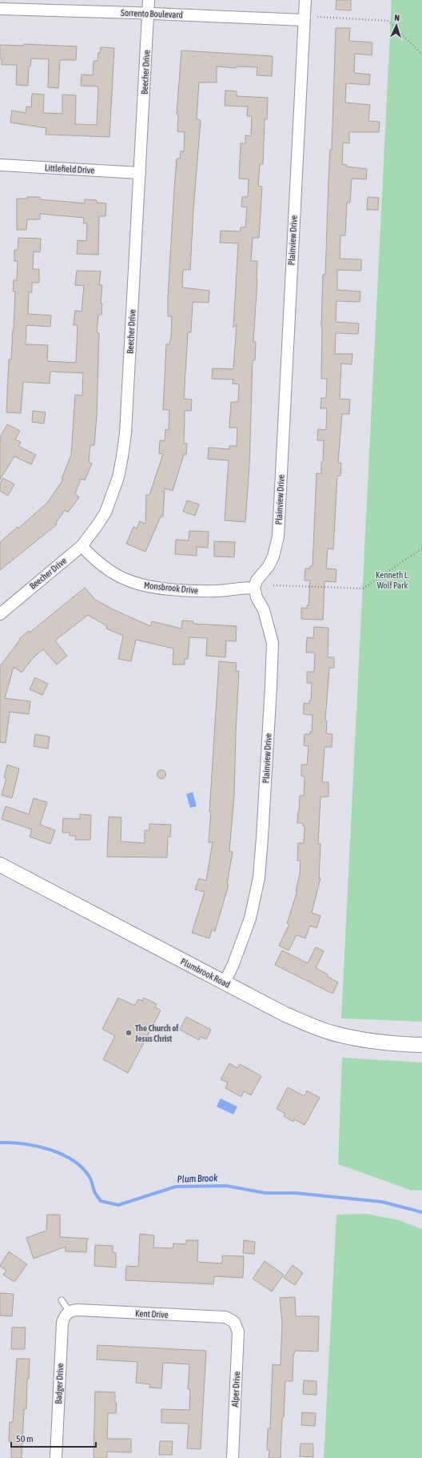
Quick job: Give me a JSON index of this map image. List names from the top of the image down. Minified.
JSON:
{"streets":{"street":["Sorrento Boulevard","Beecher Drive","Littlefield Drive","Plainview Drive","Monsbrook Drive","Plumbrook Road","Kent Drive","Badger Drive","Alper Drive"]},"crossings":[["Sorrento Boulevard","Beecher Drive"],["Sorrento Boulevard","Plainview Drive"],["Beecher Drive","Littlefield Drive"],["Beecher Drive","Monsbrook Drive"],["Plainview Drive","Monsbrook Drive"],["Plainview Drive","Plumbrook Road"],["Kent Drive","Badger Drive"],["Kent Drive","Alper Drive"]],"water":["Plum Brook"],"parks":["Kenneth L. Wolf Park"],"places":["The Church of Jesus Christ"],"scale_bar":"50 m","north":"top"}
